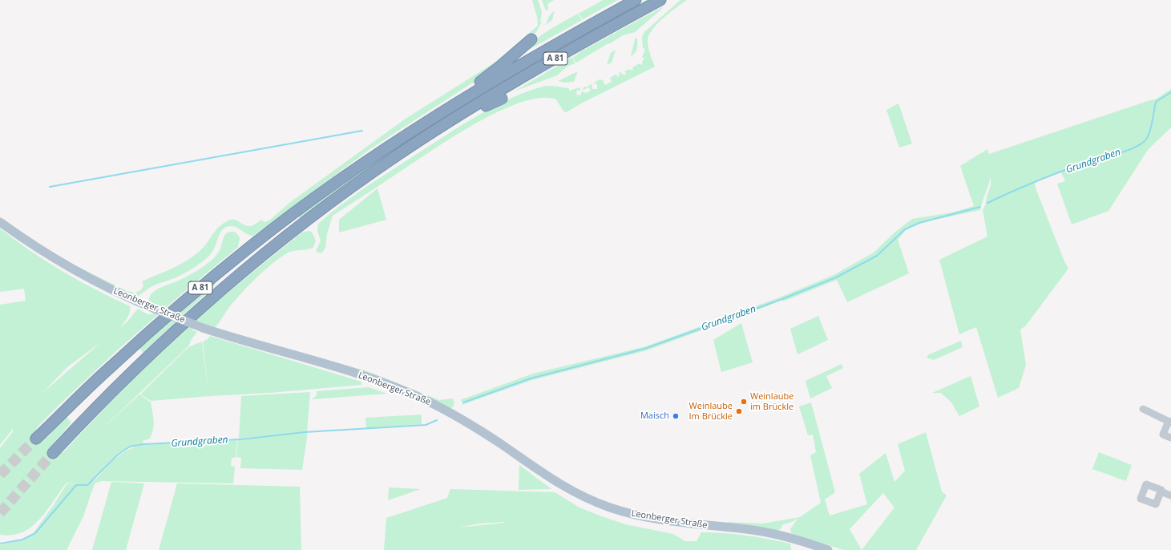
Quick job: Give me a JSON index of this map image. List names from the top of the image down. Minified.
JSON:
{"streets":{"highway":["A 81"],"main road":["Leonberger Straße"]},"water":["Grundgraben"],"places":["Weinlaube im Brückle","Weinlaube Im Brückle","Maisch"]}
